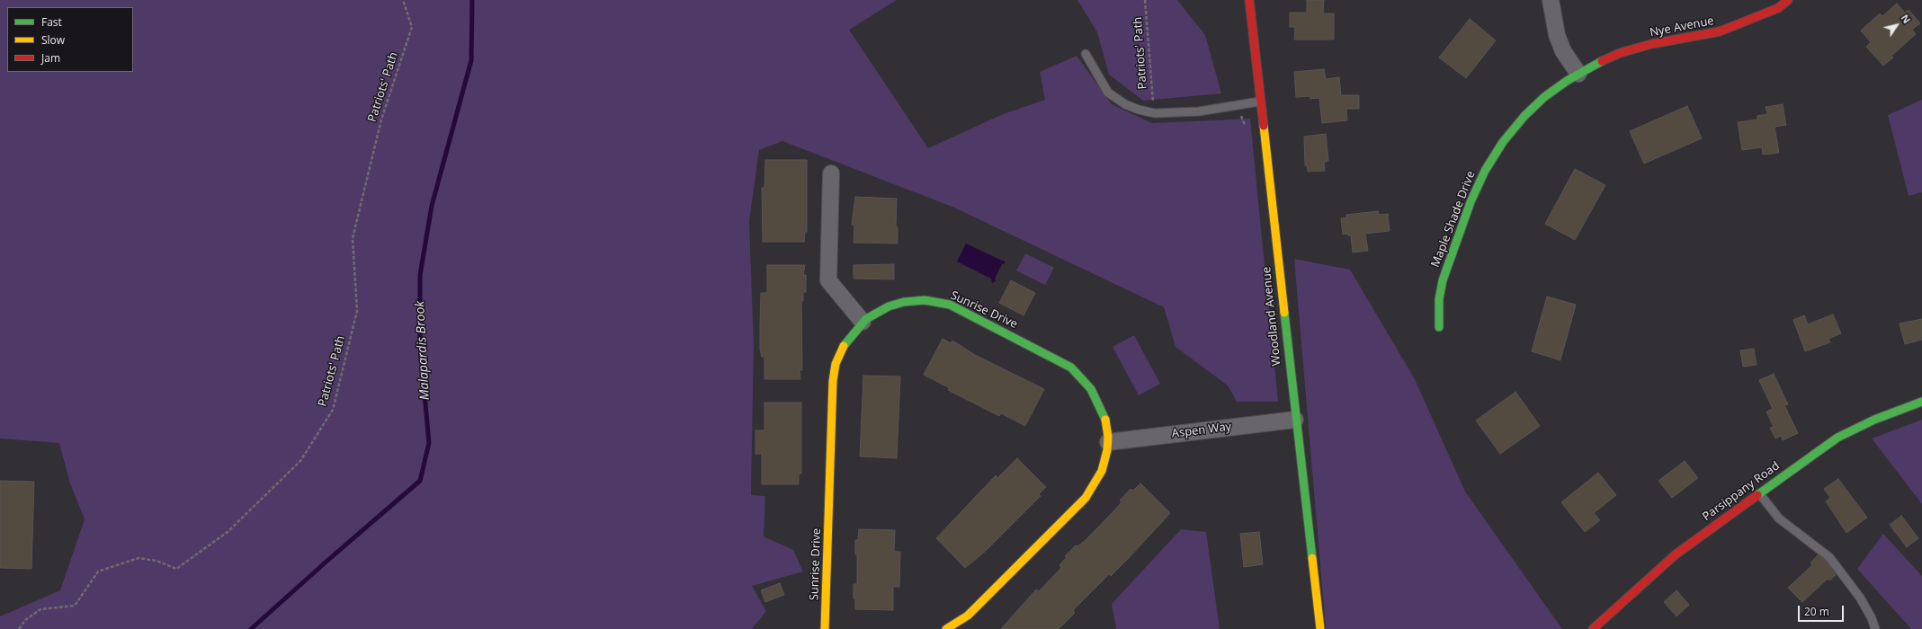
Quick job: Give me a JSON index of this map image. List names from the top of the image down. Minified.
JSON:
{"streets":{"street":["Nye Avenue","Maple Shade Drive","Sunrise Drive","Woodland Avenue","Aspen Way","Parsippany Road"],"path":["Patriots' Path"]},"crossings":[["Nye Avenue","Maple Shade Drive"],["Sunrise Drive","Aspen Way"],["Woodland Avenue","Aspen Way"]],"water":["Malapardis Brook"],"legend":["Fast","Slow","Jam"],"scale_bar":"20 m","north":"top right"}
